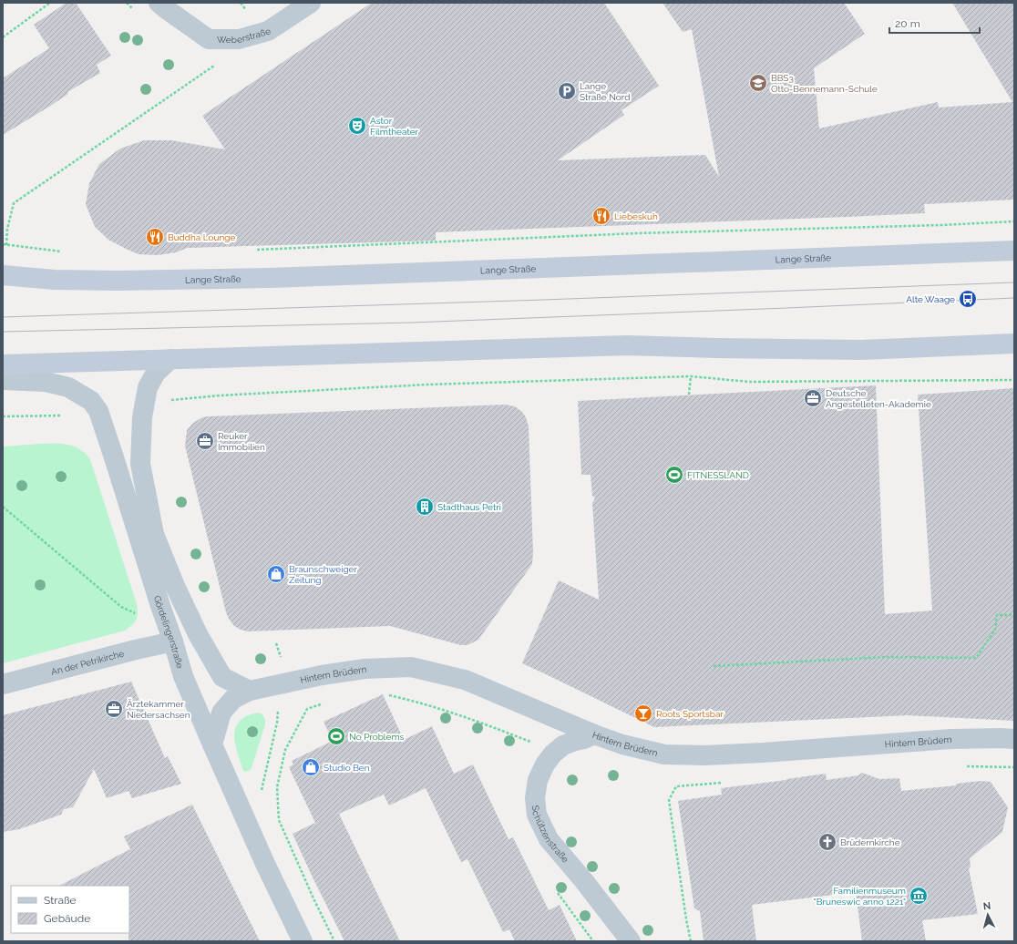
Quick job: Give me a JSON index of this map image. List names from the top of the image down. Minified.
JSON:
{"streets":{"main road":["Lange Straße"],"street":["Weberstraße","Gördelingerstraße","An der Petrikirche","Hintern Brüdern","Schützenstraße"]},"crossings":[["Gördelingerstraße","An der Petrikirche"],["Gördelingerstraße","Hintern Brüdern"],["Hintern Brüdern","Schützenstraße"]],"places":{"school or university":["BBS3 Otto-Bennemann-Schule"],"parking":["Lange Straße Nord"],"theatre":["Astor Filmtheater"],"restaurant":["Liebeskuh","Buddha Lounge"],"bus stop":["Alte Waage"],"office":["Deutsche Angestelleten-Akademie","Reuker Immobilien","Ärztekammer Niedersachsen"],"sports":["FITNESSLAND","No Problems"],"building":["Stadthaus Petri"],"shop":["Braunschweiger Zeitung","Studio Ben"],"bar":["Roots Sportsbar"],"church":["Brüdernkirche"],"museum":["Familienmuseum \"Bruneswic anno 1221\""]},"legend":["Straße","Gebäude"],"scale_bar":"20 m","north":"top"}
